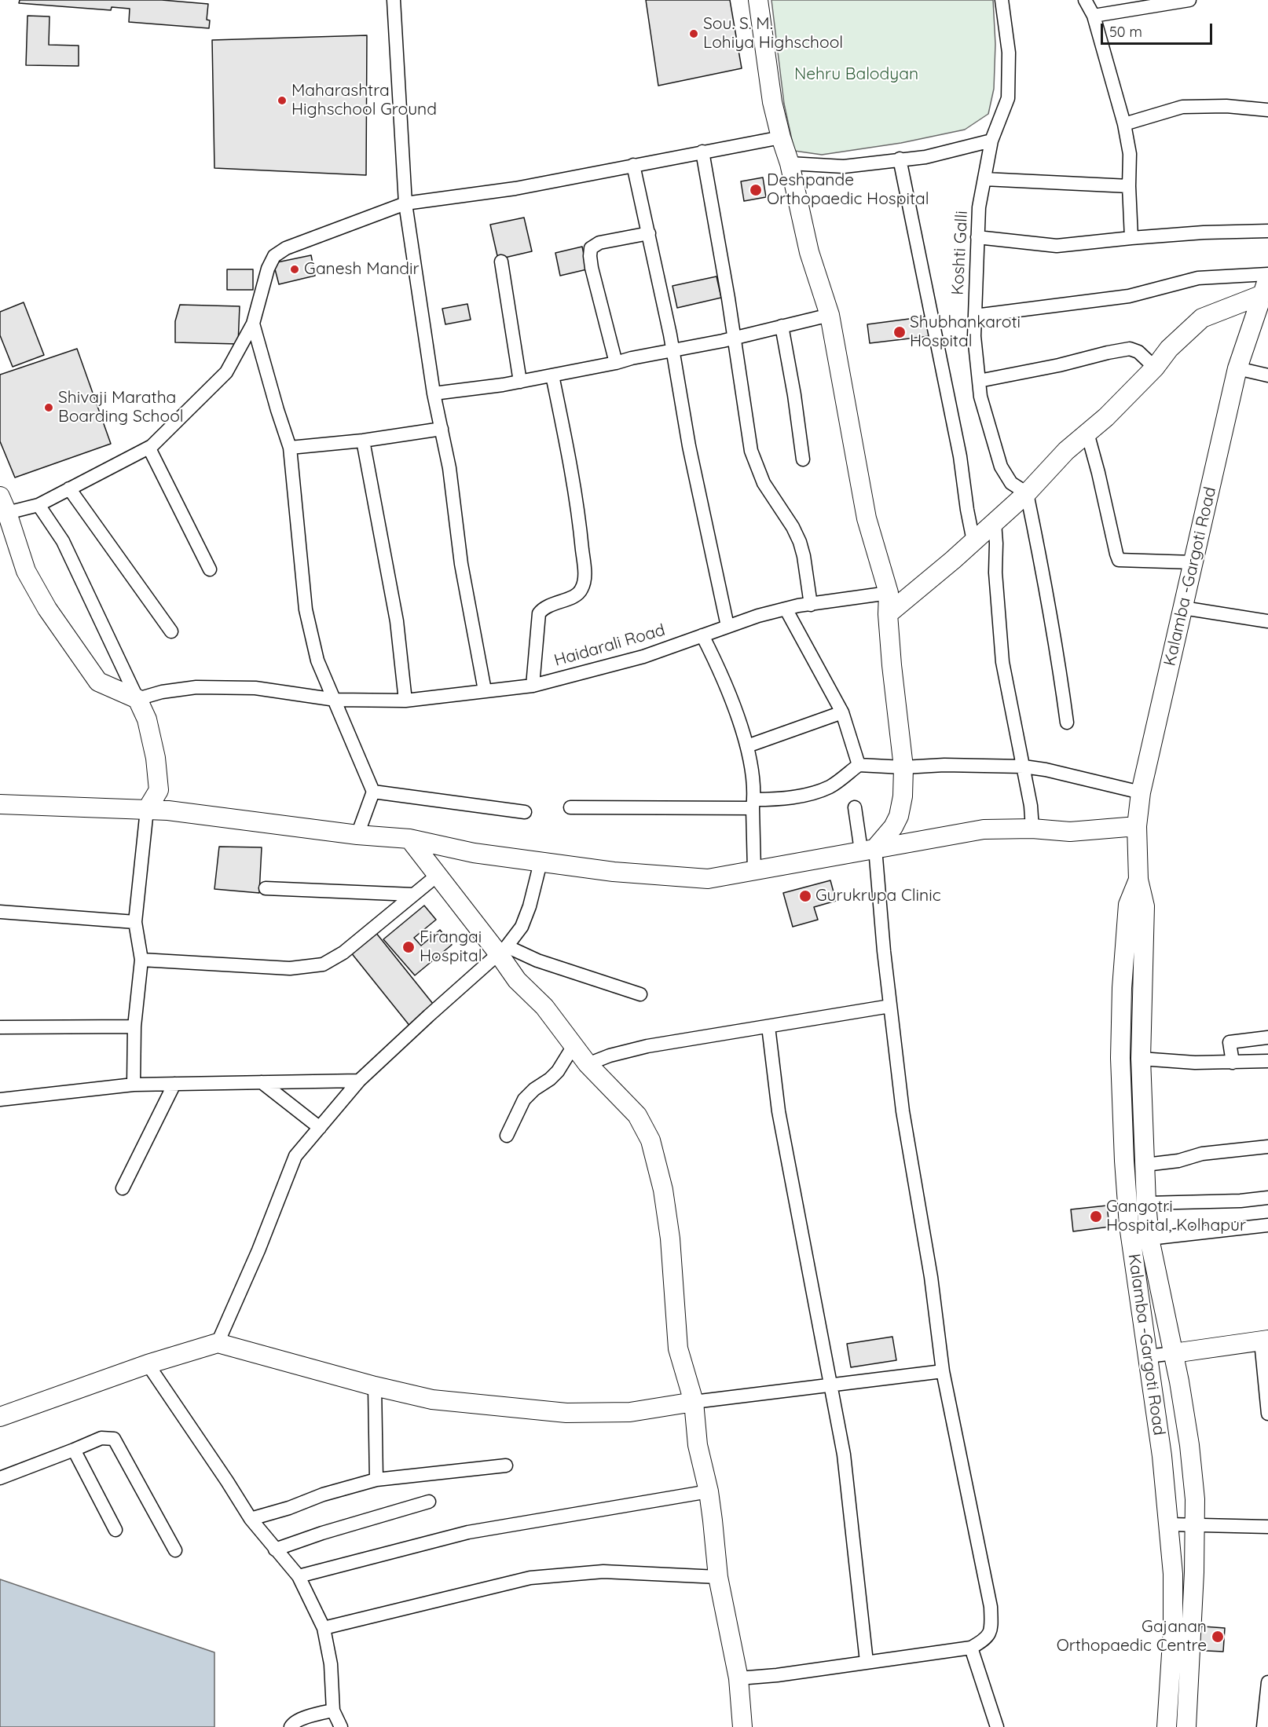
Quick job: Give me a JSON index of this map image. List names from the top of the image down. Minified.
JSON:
{"streets":{"street":["Koshti Galli","Kalamba -Gargoti Road","Haidarali Road"]},"parks":["Nehru Balodyan"],"places":["Sou. S. M. Lohiya Highschool","Maharashtra Highschool Ground","Deshpande Orthopaedic Hospital","Ganesh Mandir","Shubhankaroti Hospital","Shivaji Maratha Boarding School","Gurukrupa Clinic","Firangai Hospital","Gangotri Hospital, Kolhapur","Gajanan Orthopaedic Centre"],"scale_bar":"50 m"}
